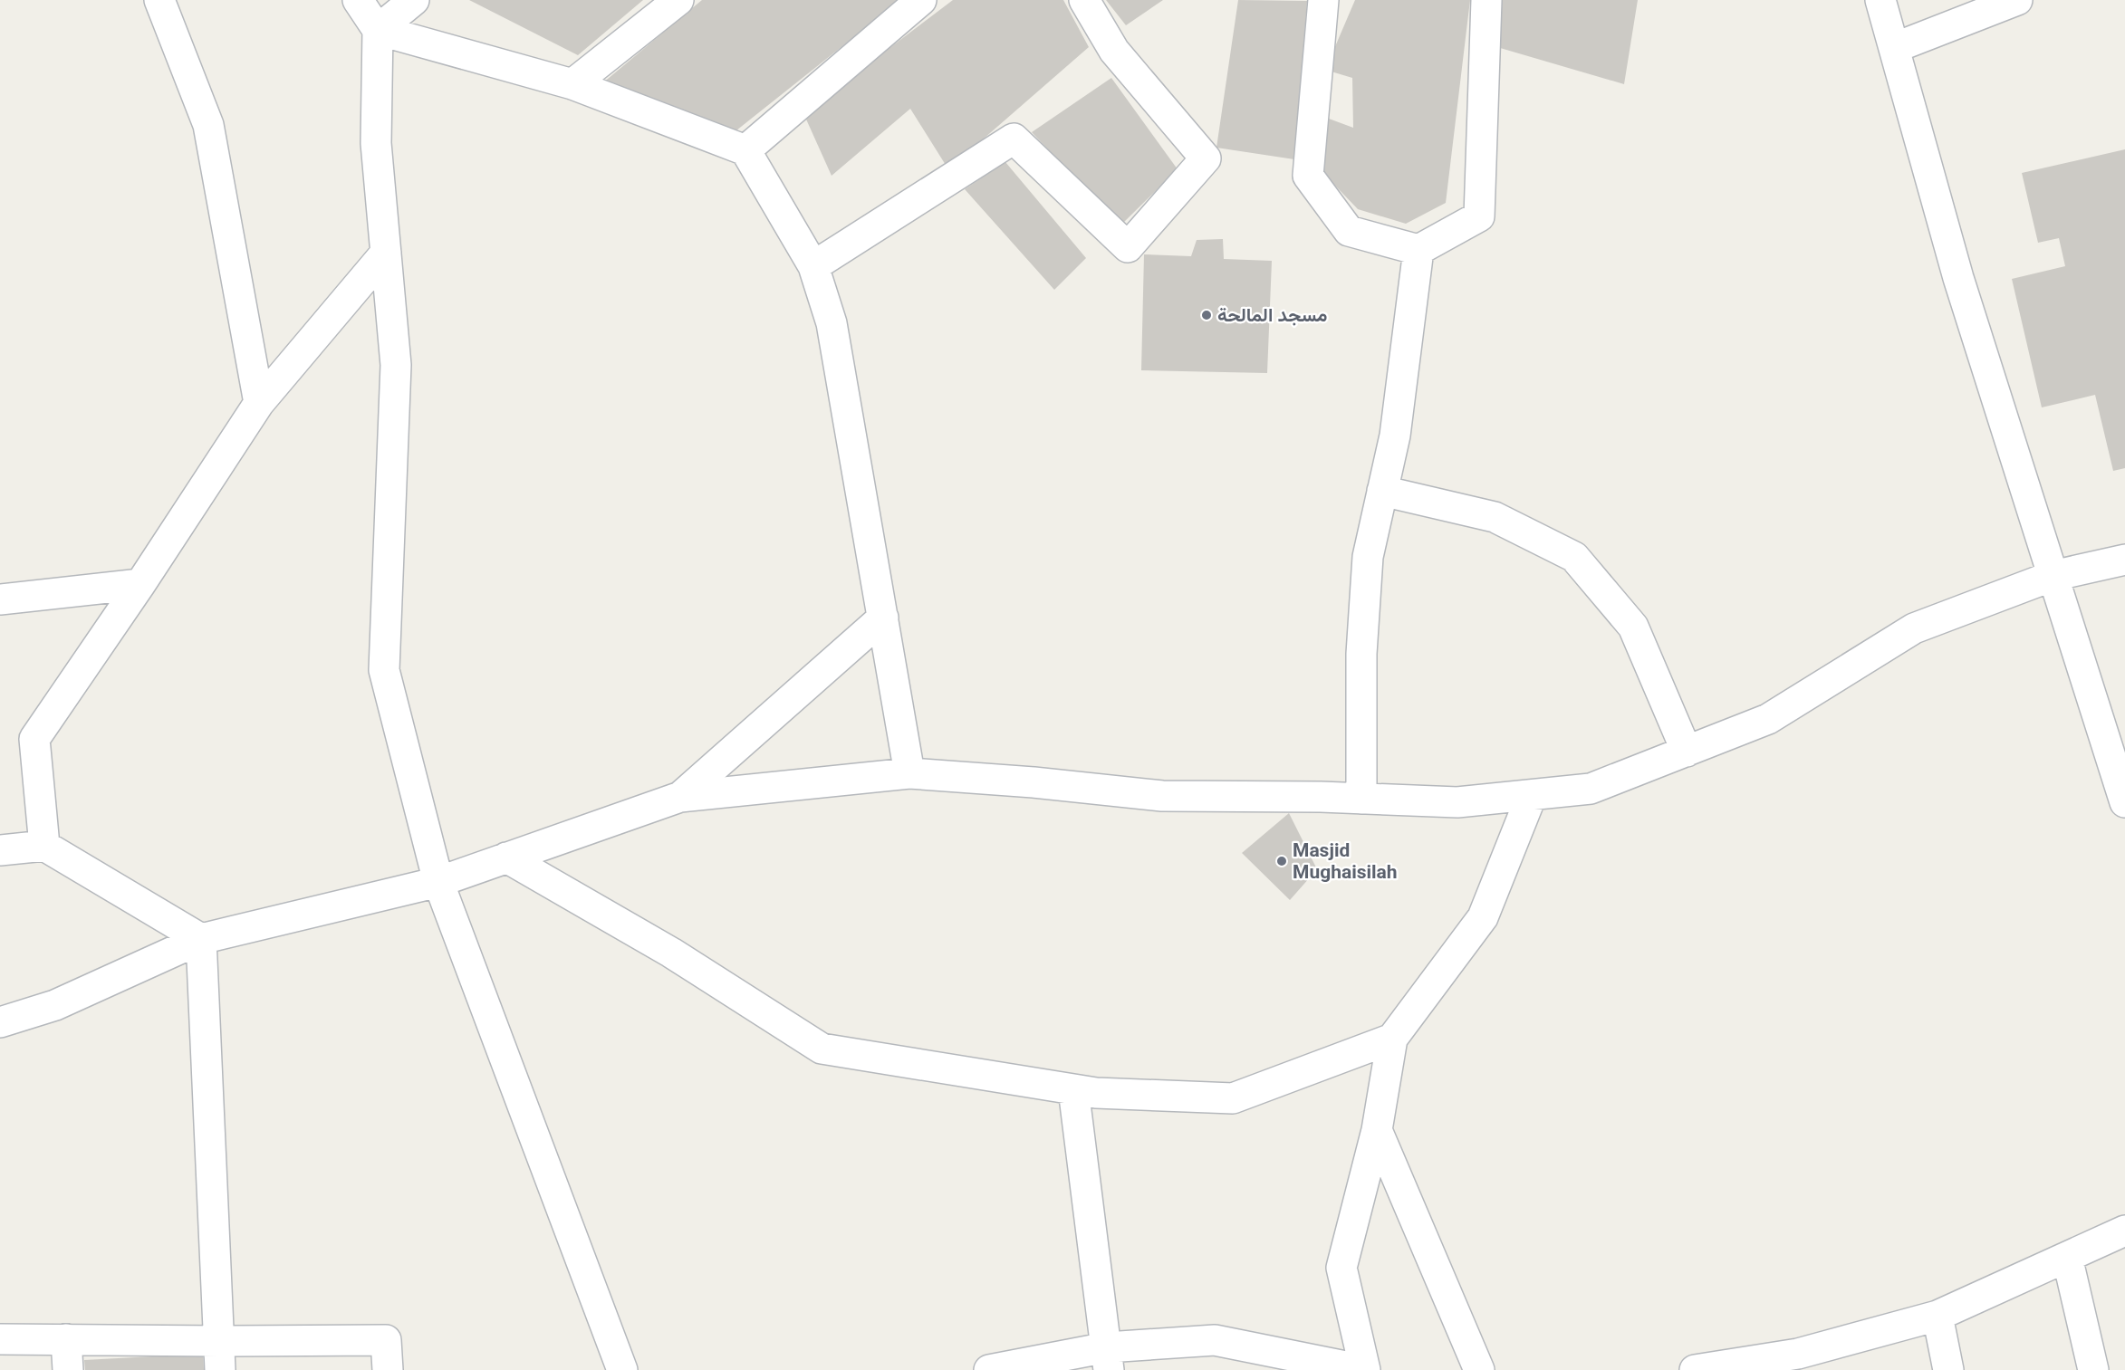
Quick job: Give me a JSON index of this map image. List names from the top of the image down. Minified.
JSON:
{"places":["مسجد المالحة","Masjid Mughaisilah"]}
